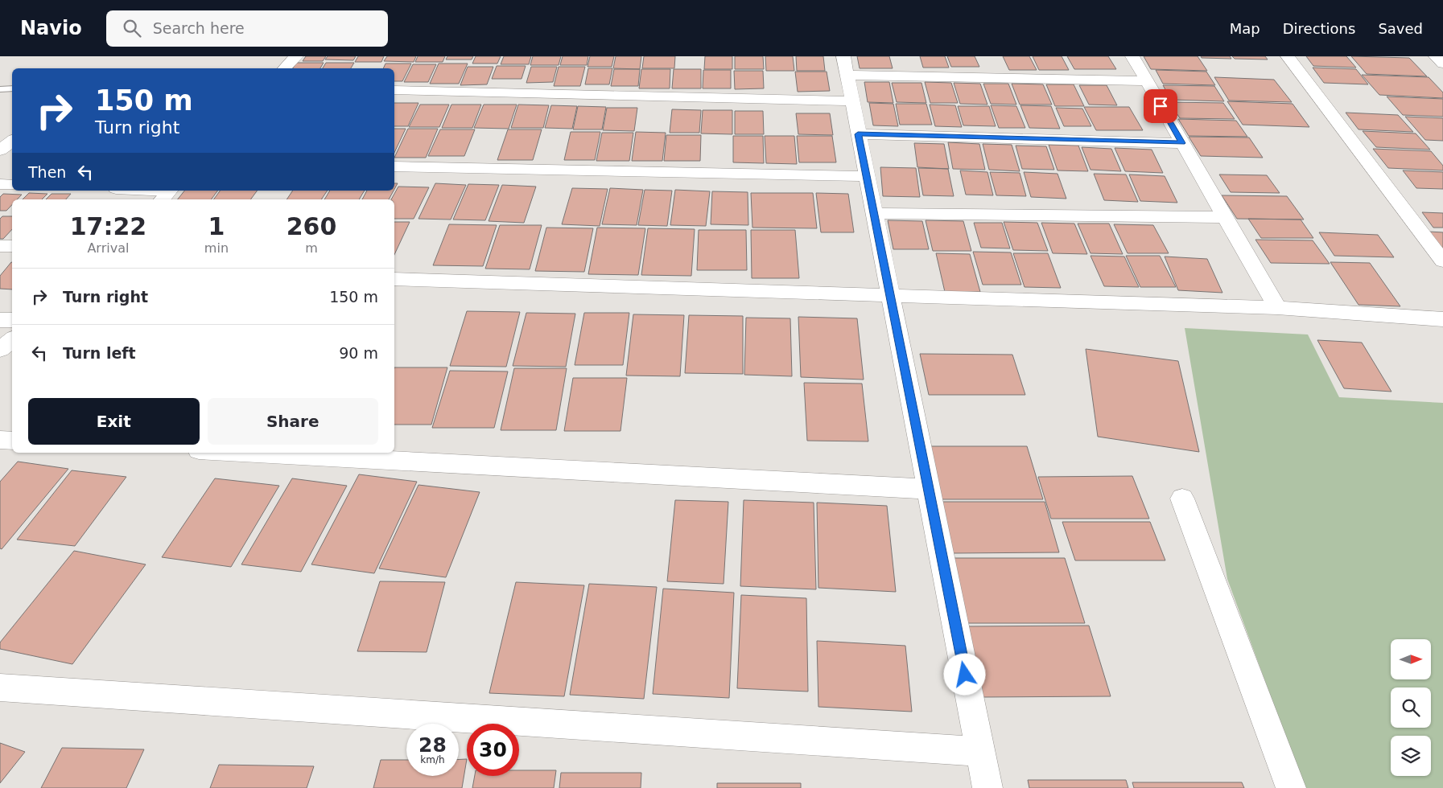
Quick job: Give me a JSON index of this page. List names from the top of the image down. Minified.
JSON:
{"north":"right","page":{"header":"Navio","search":"Search here","nav":["Map","Directions","Saved"],"turn":["150 m","Turn right"],"then":"Then","eta":["17:22","Arrival","1","min","260","m"],"list":[{"name":"Turn right","value":"150 m"},{"name":"Turn left","value":"90 m"}],"buttons":["Exit","Share"],"speed":"28 km/h","limit":"30"}}
